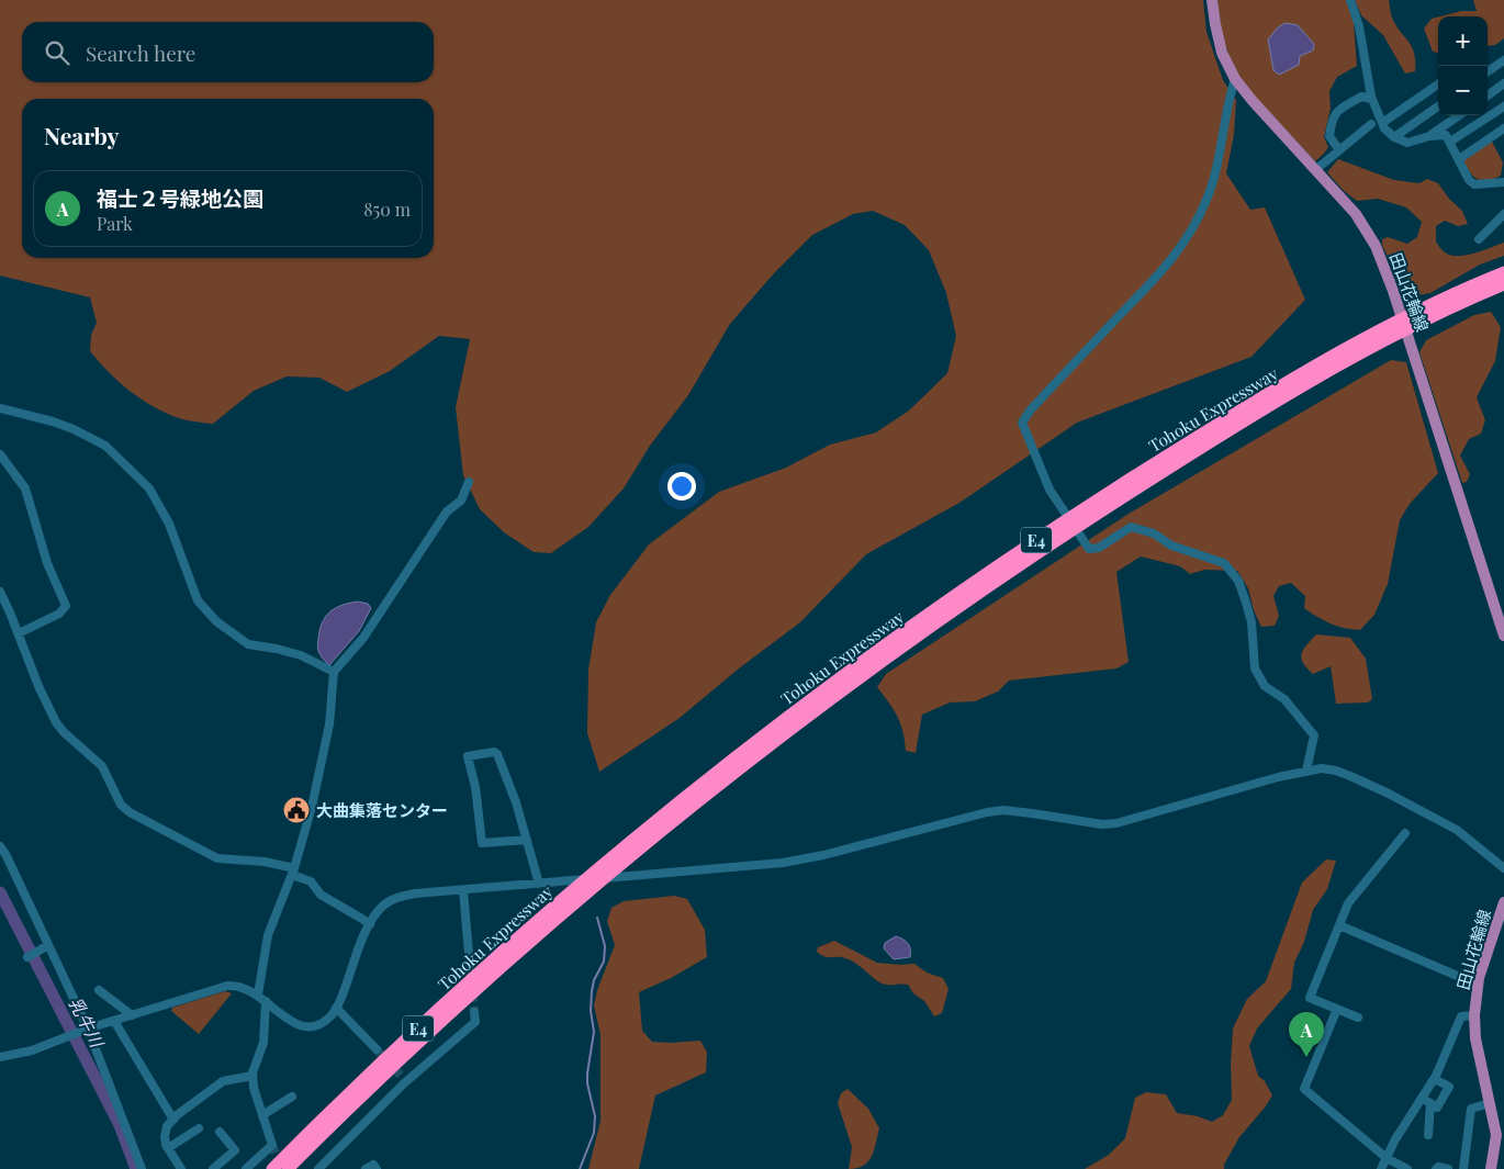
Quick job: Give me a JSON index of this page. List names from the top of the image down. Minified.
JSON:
{"streets":{"highway":["Tohoku Expressway","E4"],"main road":["田山花輪線"]},"water":["乳牛川"],"places":{"public building":["大曲集落センター"]},"page":{"map_buttons":["+","−"],"search":"Search here","heading":"Nearby","list":[{"mark":"A","name":"福士２号緑地公園","note":"Park","value":"850 m"}],"pins":"A"}}
